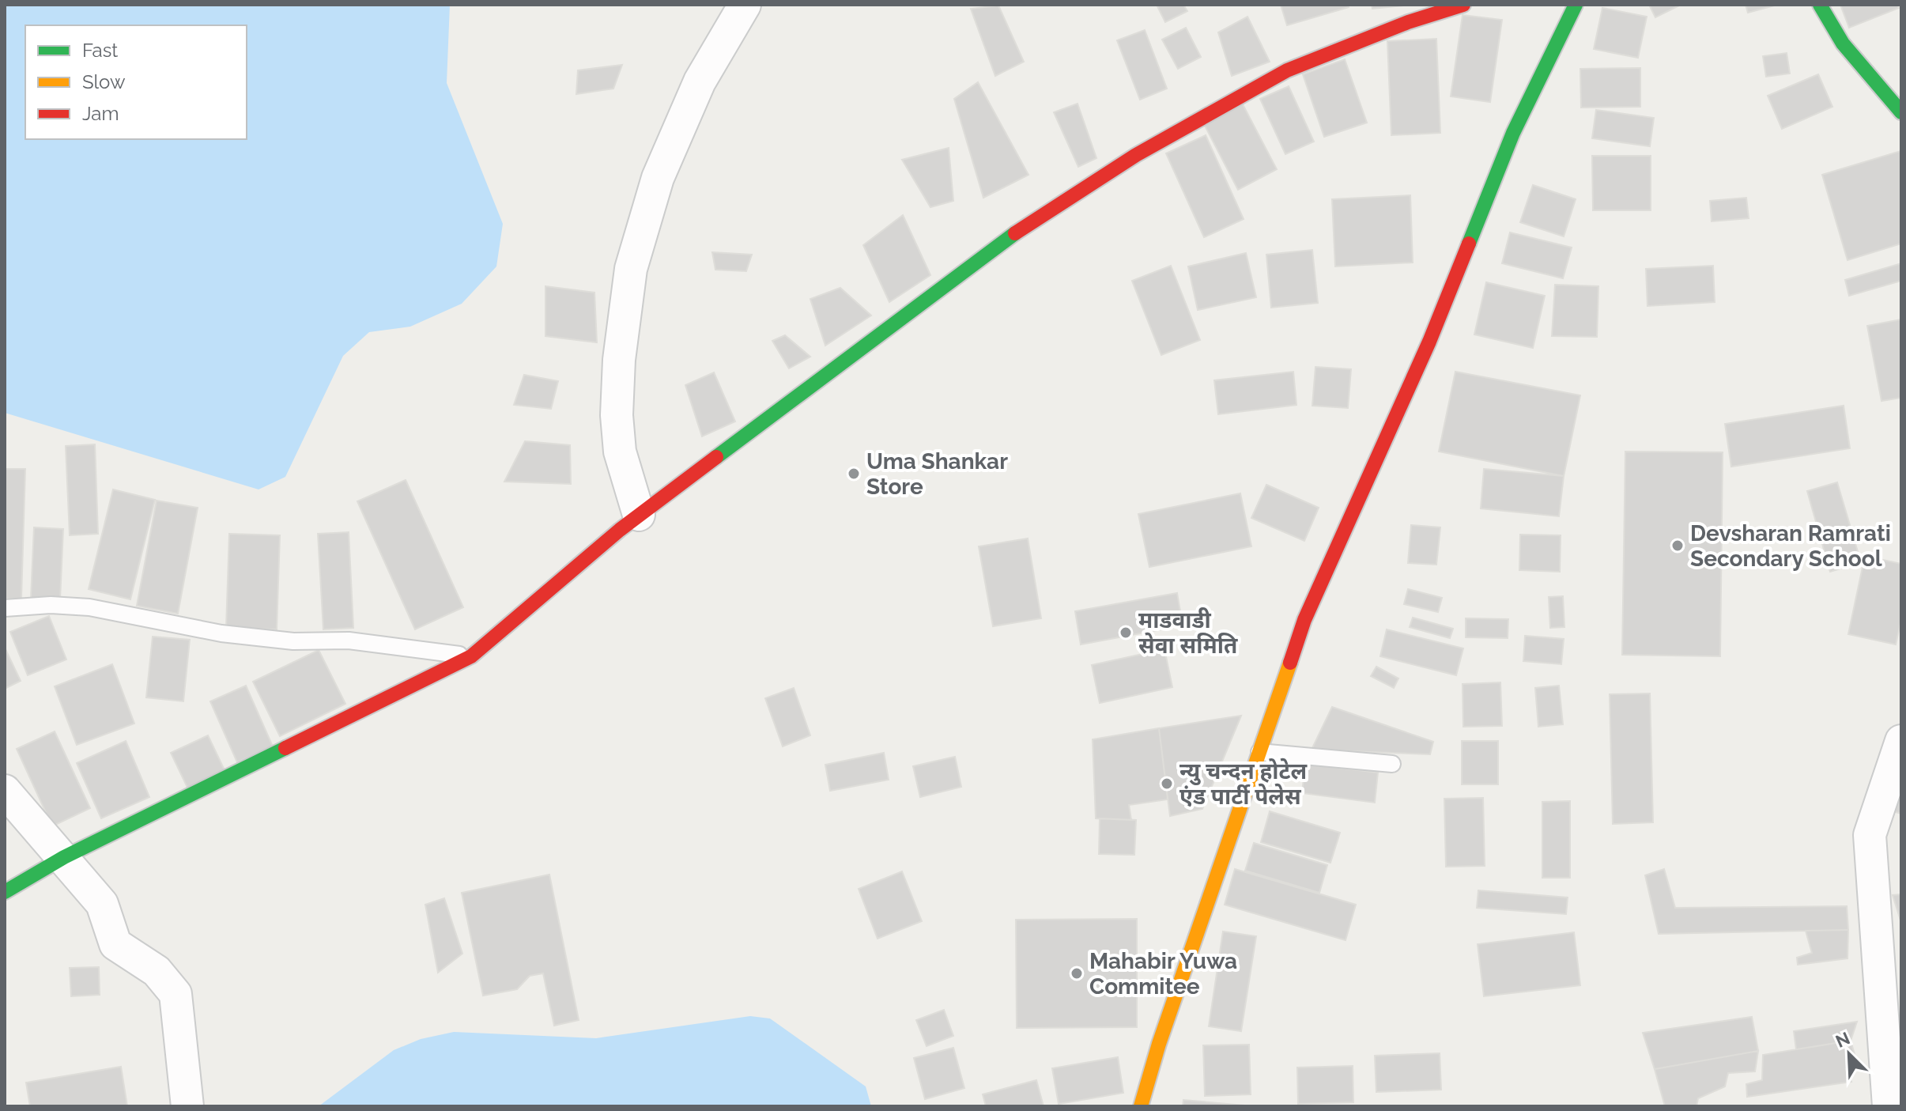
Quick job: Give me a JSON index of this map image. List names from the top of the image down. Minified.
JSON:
{"places":["Uma Shankar Store","Devsharan Ramrati Secondary School","माडवाडी सेवा समिति","न्यु चन्दन होटेल एंड पार्टी पेलेस","Mahabir Yuwa Commitee"],"legend":["Fast","Slow","Jam"],"north":"top left"}
